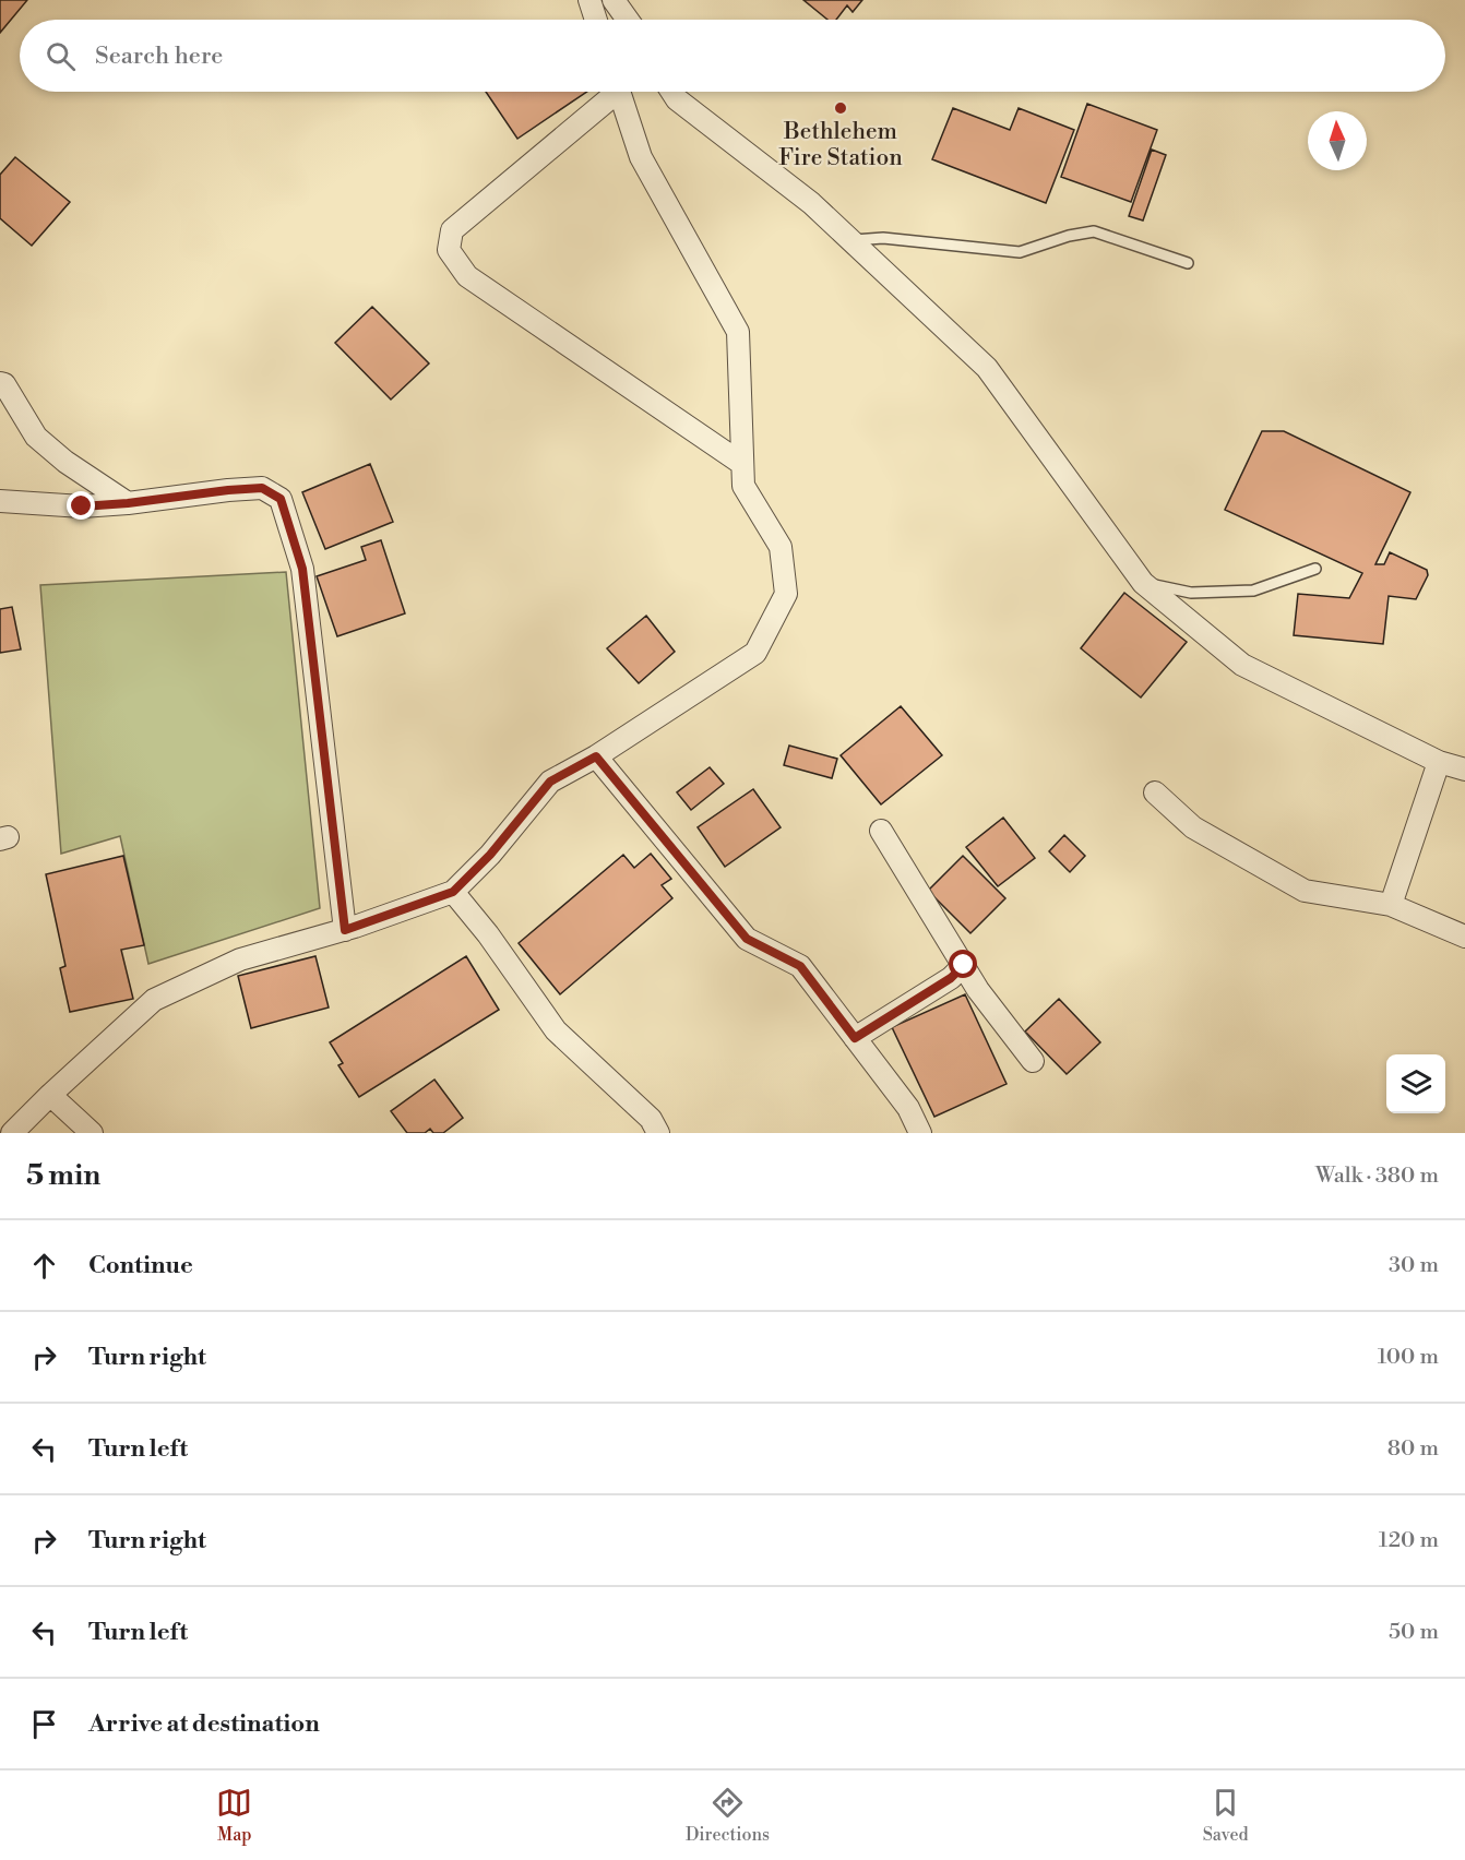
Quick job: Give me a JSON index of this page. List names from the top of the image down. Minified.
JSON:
{"places":["Bethlehem Fire Station"],"north":"top","page":{"search":"Search here","heading":["5 min","Walk · 380 m"],"list":[["Continue","30 m"],["Turn right","100 m"],["Turn left","80 m"],["Turn right","120 m"],["Turn left","50 m"],"Arrive at destination"],"nav":["Map","Directions","Saved"]}}
